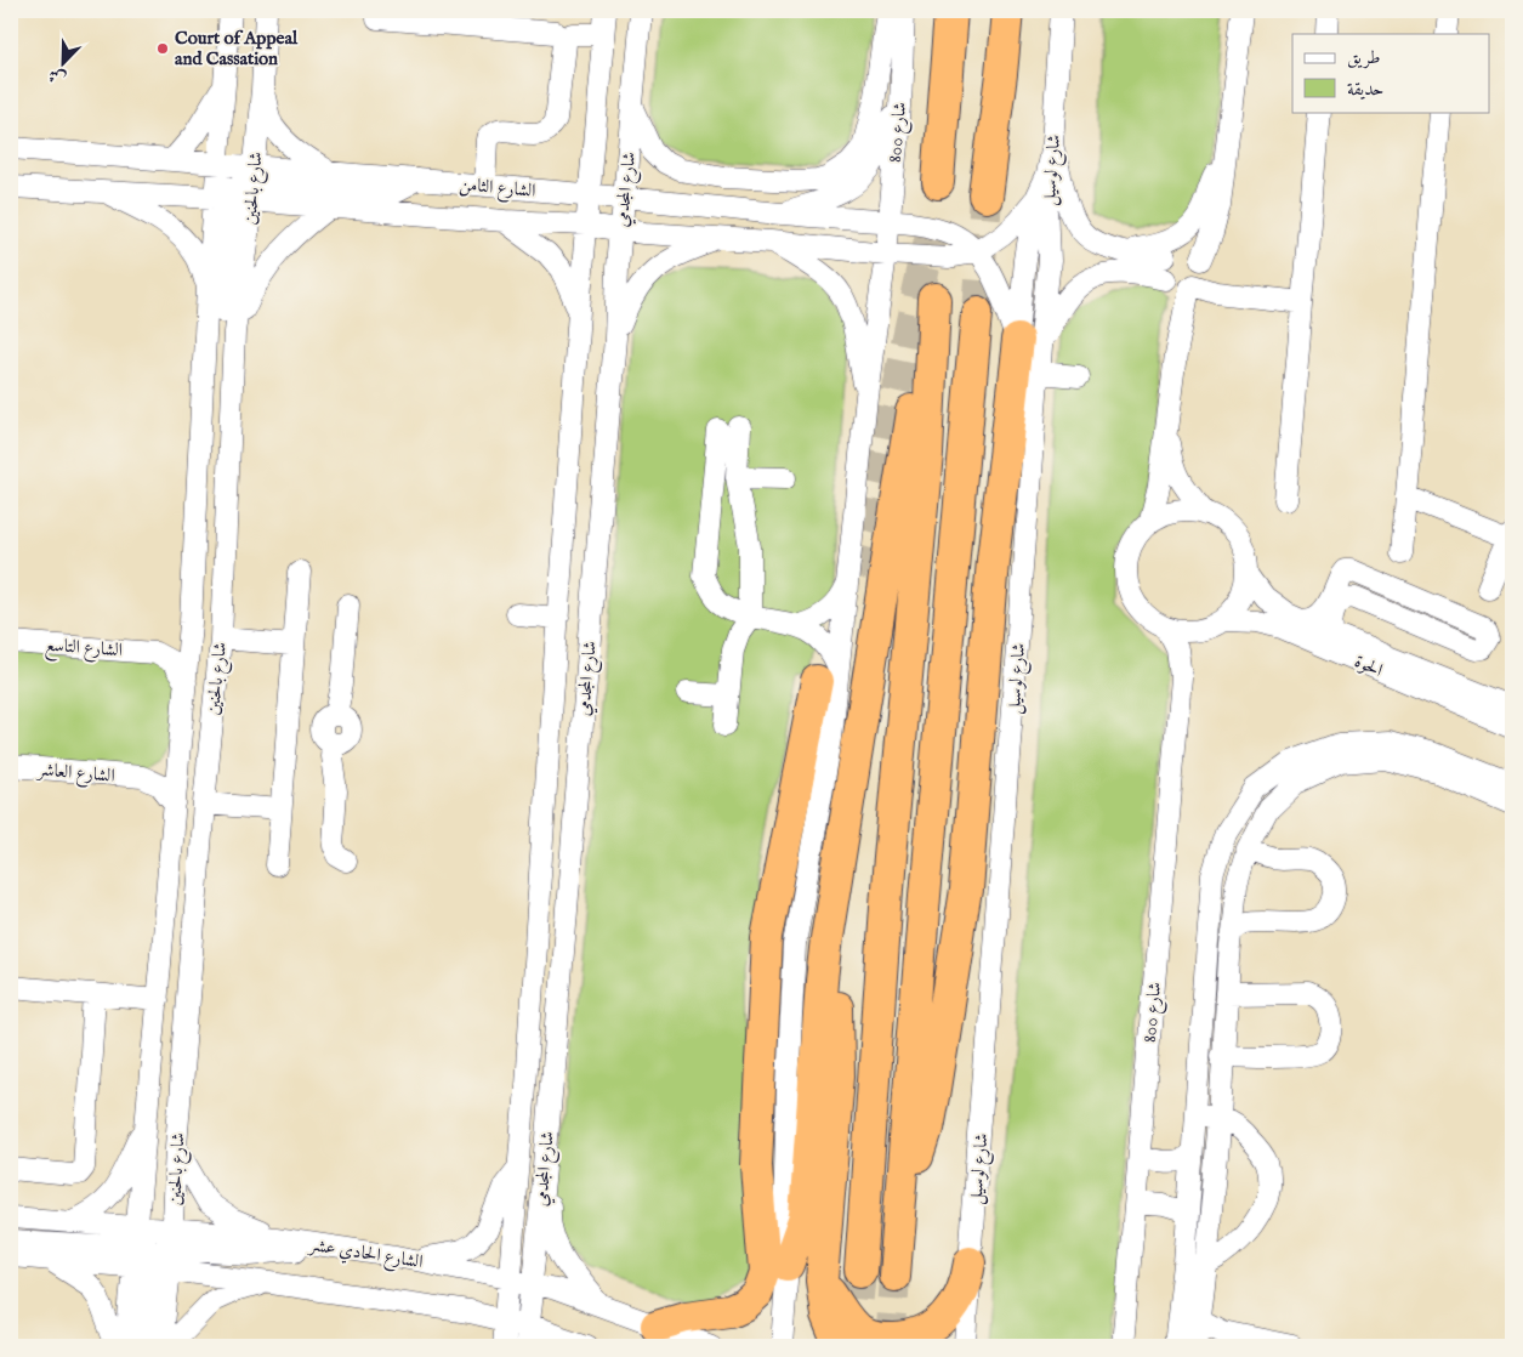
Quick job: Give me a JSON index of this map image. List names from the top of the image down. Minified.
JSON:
{"streets":{"street":["شارع 800","شارع لوسيل","الشارع الثامن","شارع بالحنين","شارع المجدمي","الشارع التاسع","الحوة","الشارع العاشر","الشارع الحادي عشر"]},"crossings":[["شارع 800","الشارع الثامن"],["شارع 800","الحوة"],["شارع لوسيل","الشارع الثامن"],["الشارع الثامن","شارع بالحنين"],["الشارع الثامن","شارع المجدمي"],["شارع بالحنين","الشارع العاشر"],["شارع بالحنين","الشارع الحادي عشر"],["شارع المجدمي","الشارع الحادي عشر"]],"places":["Court of Appeal and Cassation"],"legend":["طريق","حديقة"],"north":"bottom left"}
